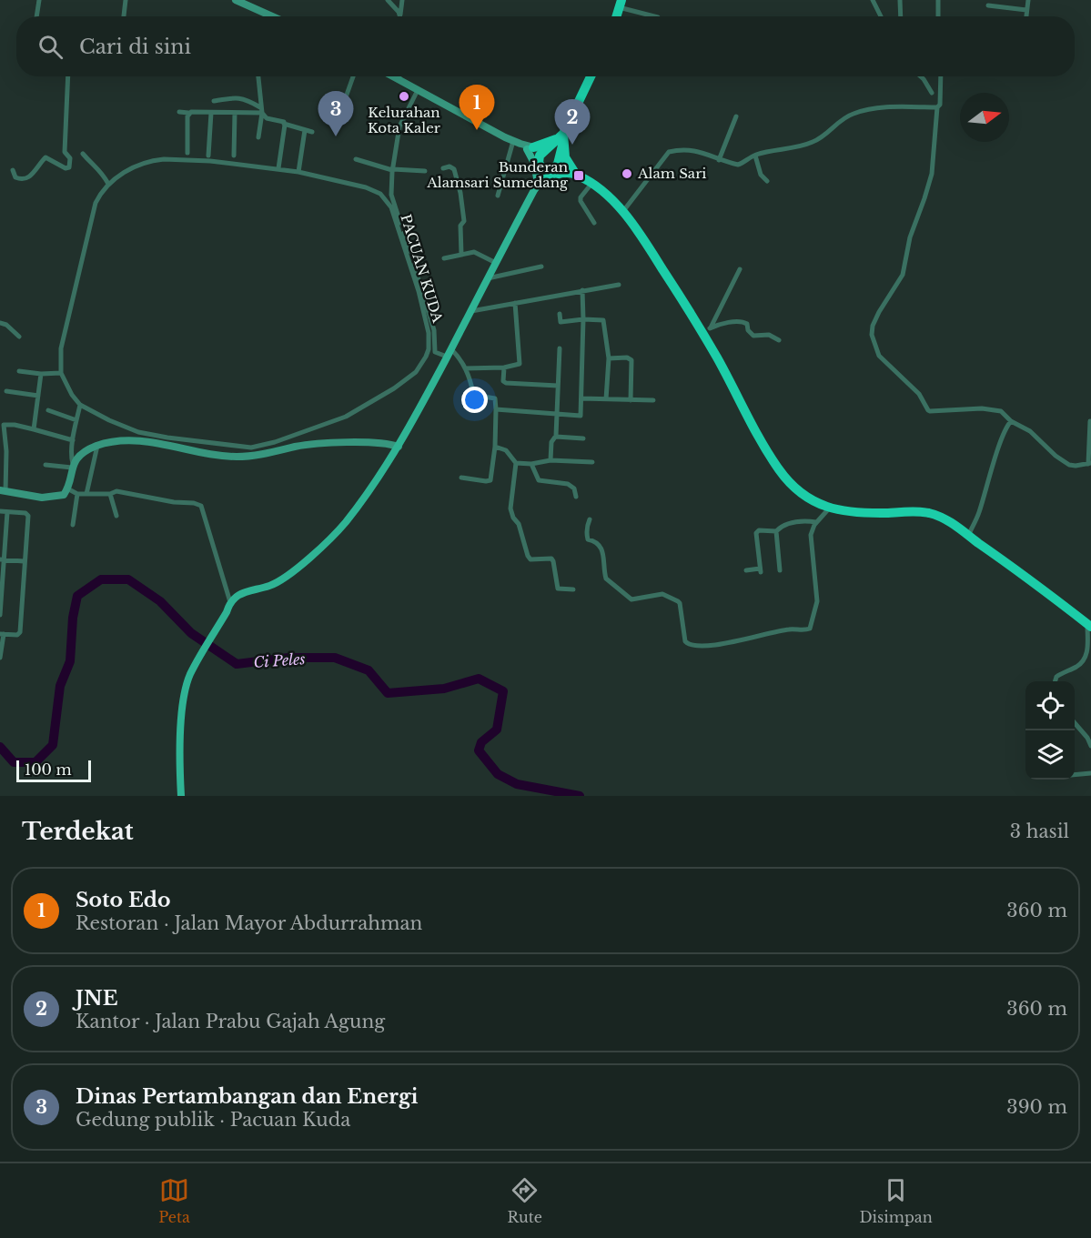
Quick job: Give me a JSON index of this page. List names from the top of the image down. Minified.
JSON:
{"streets":{"street":["PACUAN KUDA"]},"water":["Ci Peles"],"places":{"other":["Kelurahan Kota Kaler","Alam Sari"],"transit":["Bunderan Alamsari Sumedang"]},"scale_bar":"100 m","north":"right","page":{"search":"Cari di sini","pins":["1","3","2"],"scale":"100 m","heading":["Terdekat","3 hasil"],"list":[{"mark":"1","name":"Soto Edo","note":"Restoran · Jalan Mayor Abdurrahman","value":"360 m"},{"mark":"2","name":"JNE","note":"Kantor · Jalan Prabu Gajah Agung","value":"360 m"},{"mark":"3","name":"Dinas Pertambangan dan Energi","note":"Gedung publik · Pacuan Kuda","value":"390 m"}],"nav":["Peta","Rute","Disimpan"]}}
